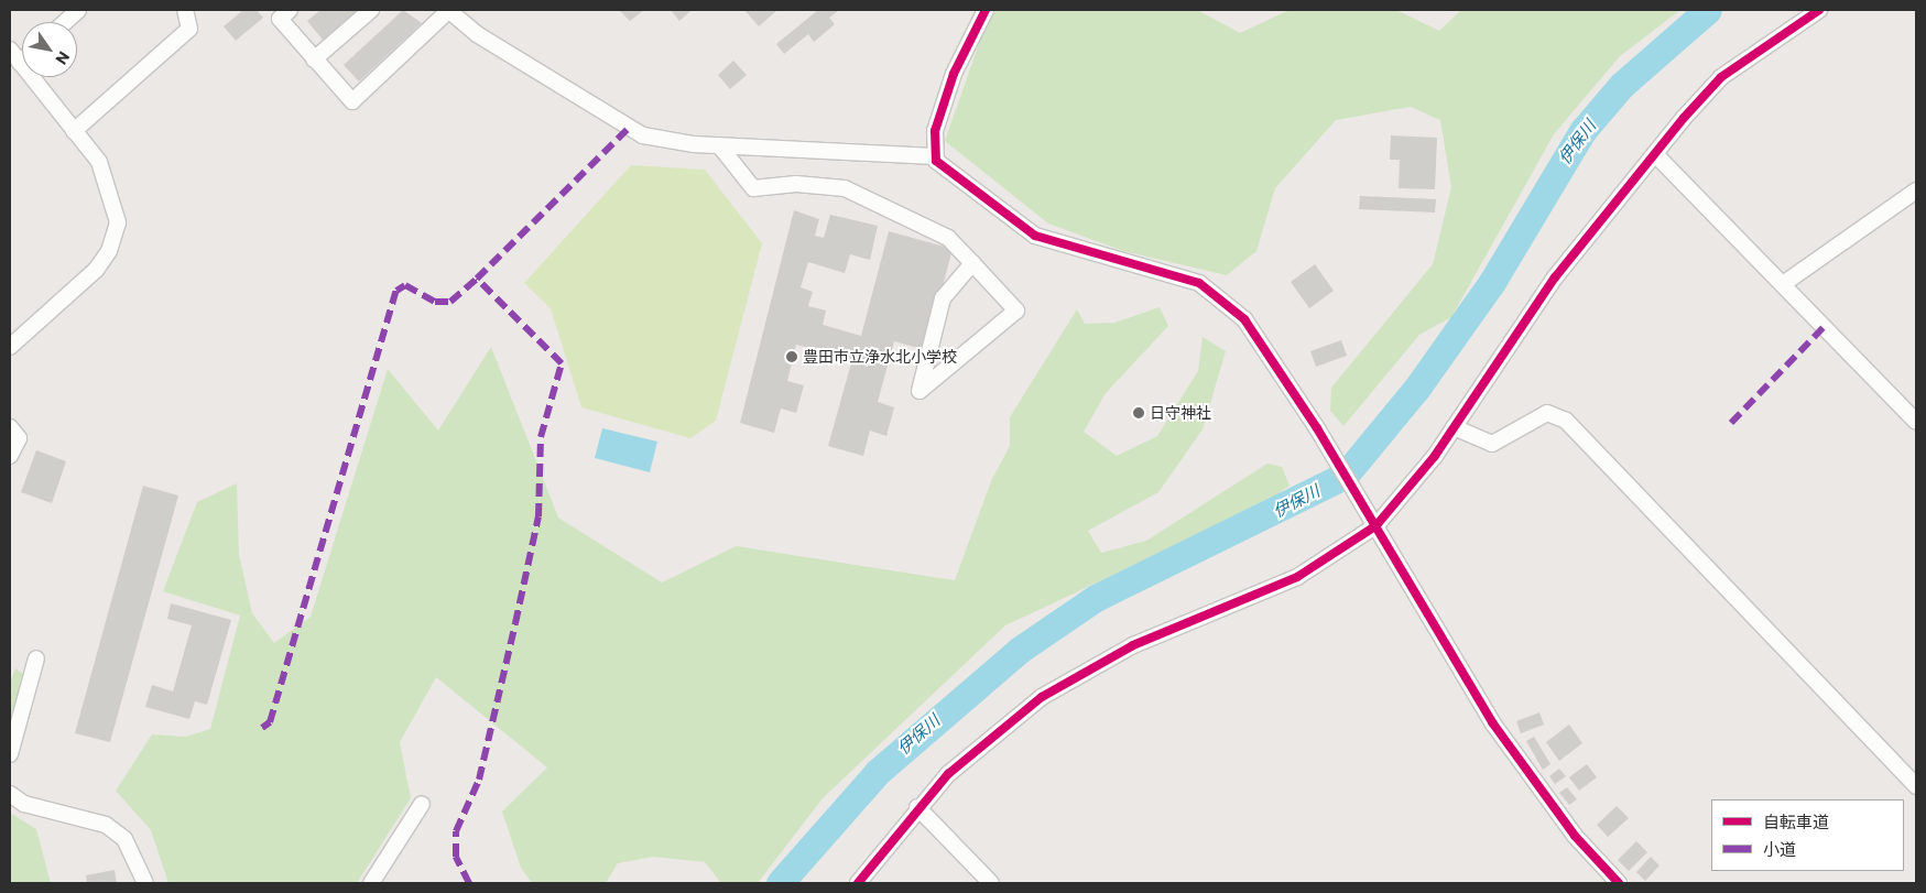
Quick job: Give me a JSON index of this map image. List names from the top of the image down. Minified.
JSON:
{"water":["伊保川"],"places":["豊田市立浄水北小学校","日守神社"],"legend":["自転車道","小道"],"north":"bottom right"}
